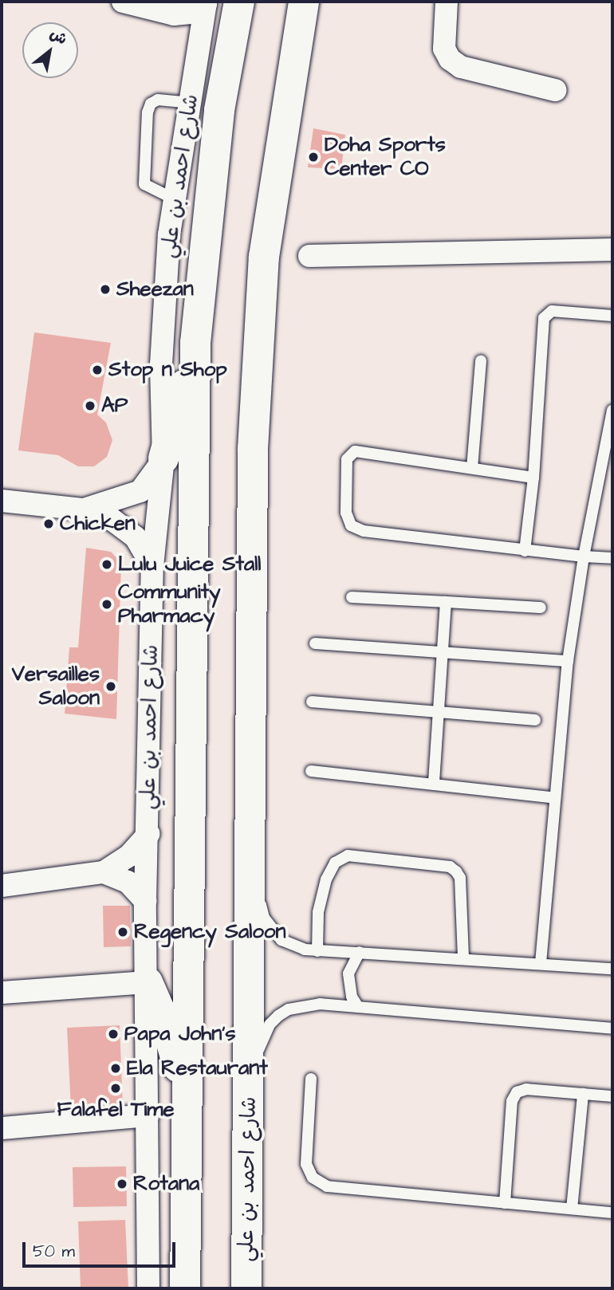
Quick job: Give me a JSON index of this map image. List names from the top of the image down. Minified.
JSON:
{"streets":{"main road":["شارع احمد بن علي"]},"places":["Doha Sports Center CO","Sheezan","Stop n Shop","AP","Chicken","Lulu Juice Stall","Community Pharmacy","Versailles Saloon","Regency Saloon","Papa John's","Ela Restaurant","Falafel Time","Rotana"],"scale_bar":"50 m","north":"top right"}
